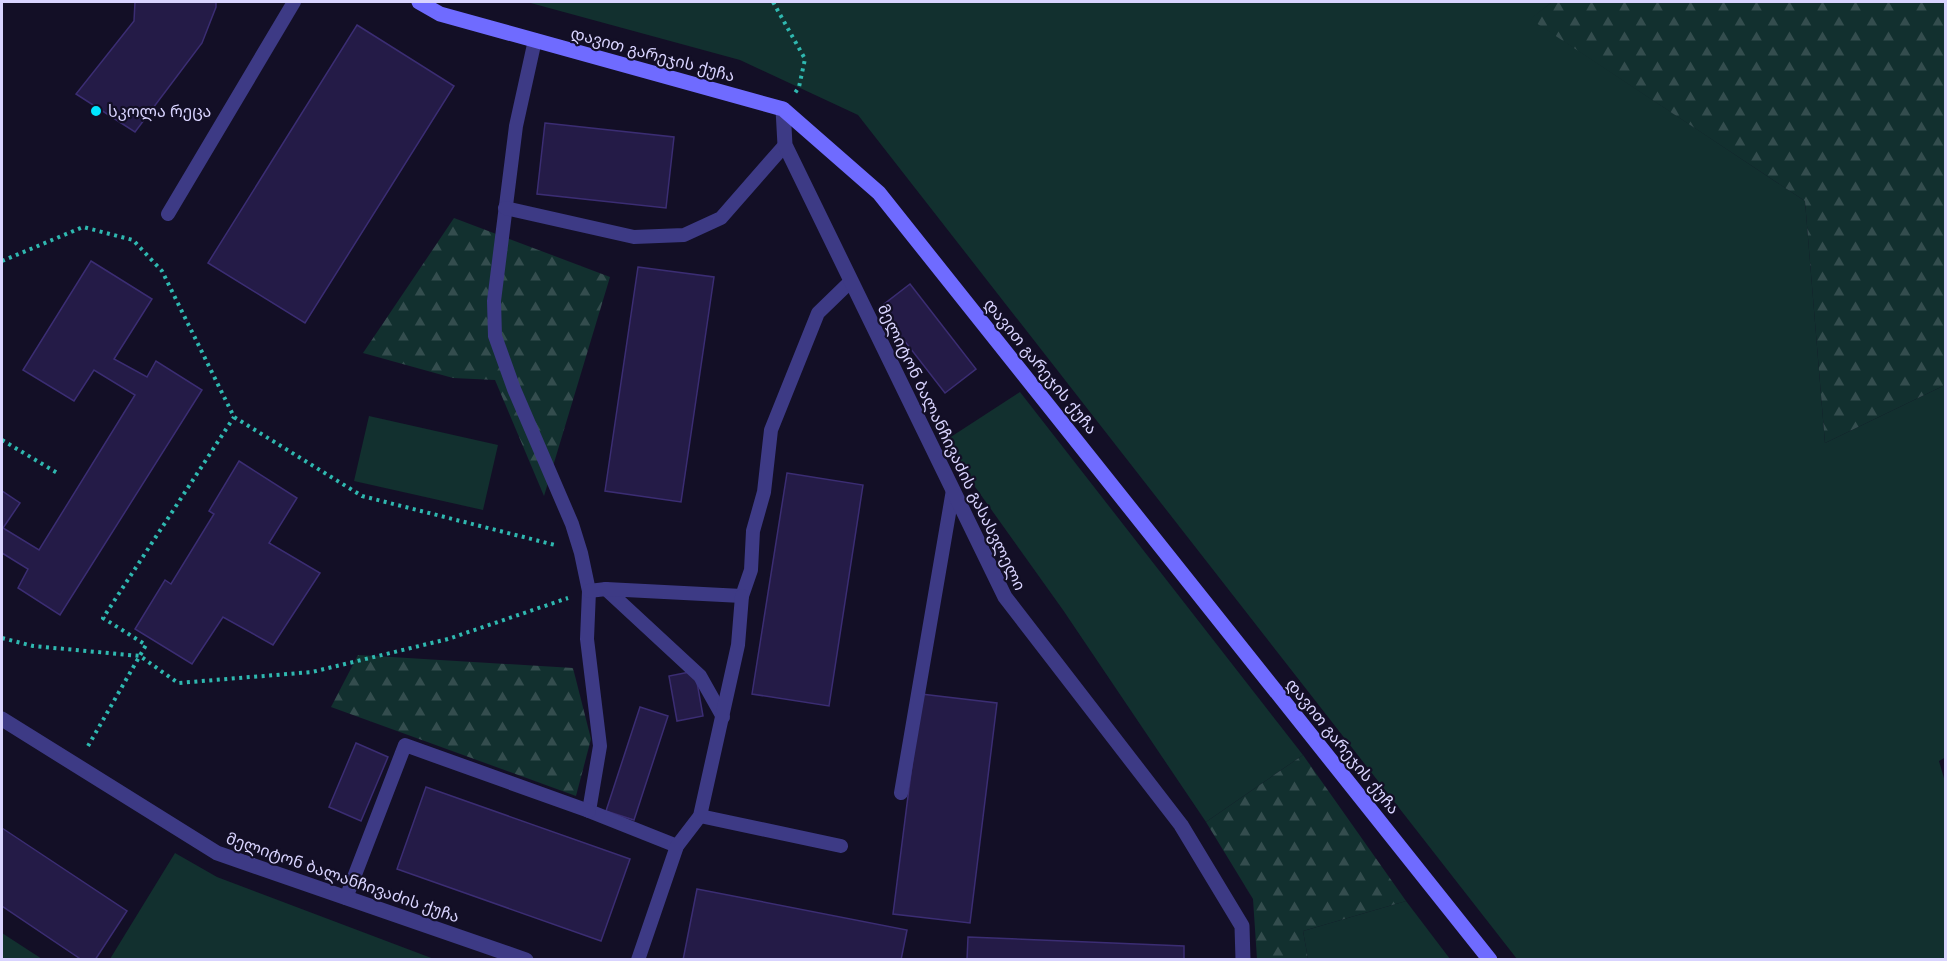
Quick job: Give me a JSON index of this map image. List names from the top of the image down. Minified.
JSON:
{"streets":{"main road":["დავით გარეჯის ქუჩა"],"street":["მელიტონ ბალანჩივაძის გასასვლელი","მელიტონ ბალანჩივაძის ქუჩა"]},"crossings":[["დავით გარეჯის ქუჩა","მელიტონ ბალანჩივაძის გასასვლელი"]],"places":["სკოლა რეცა"]}
